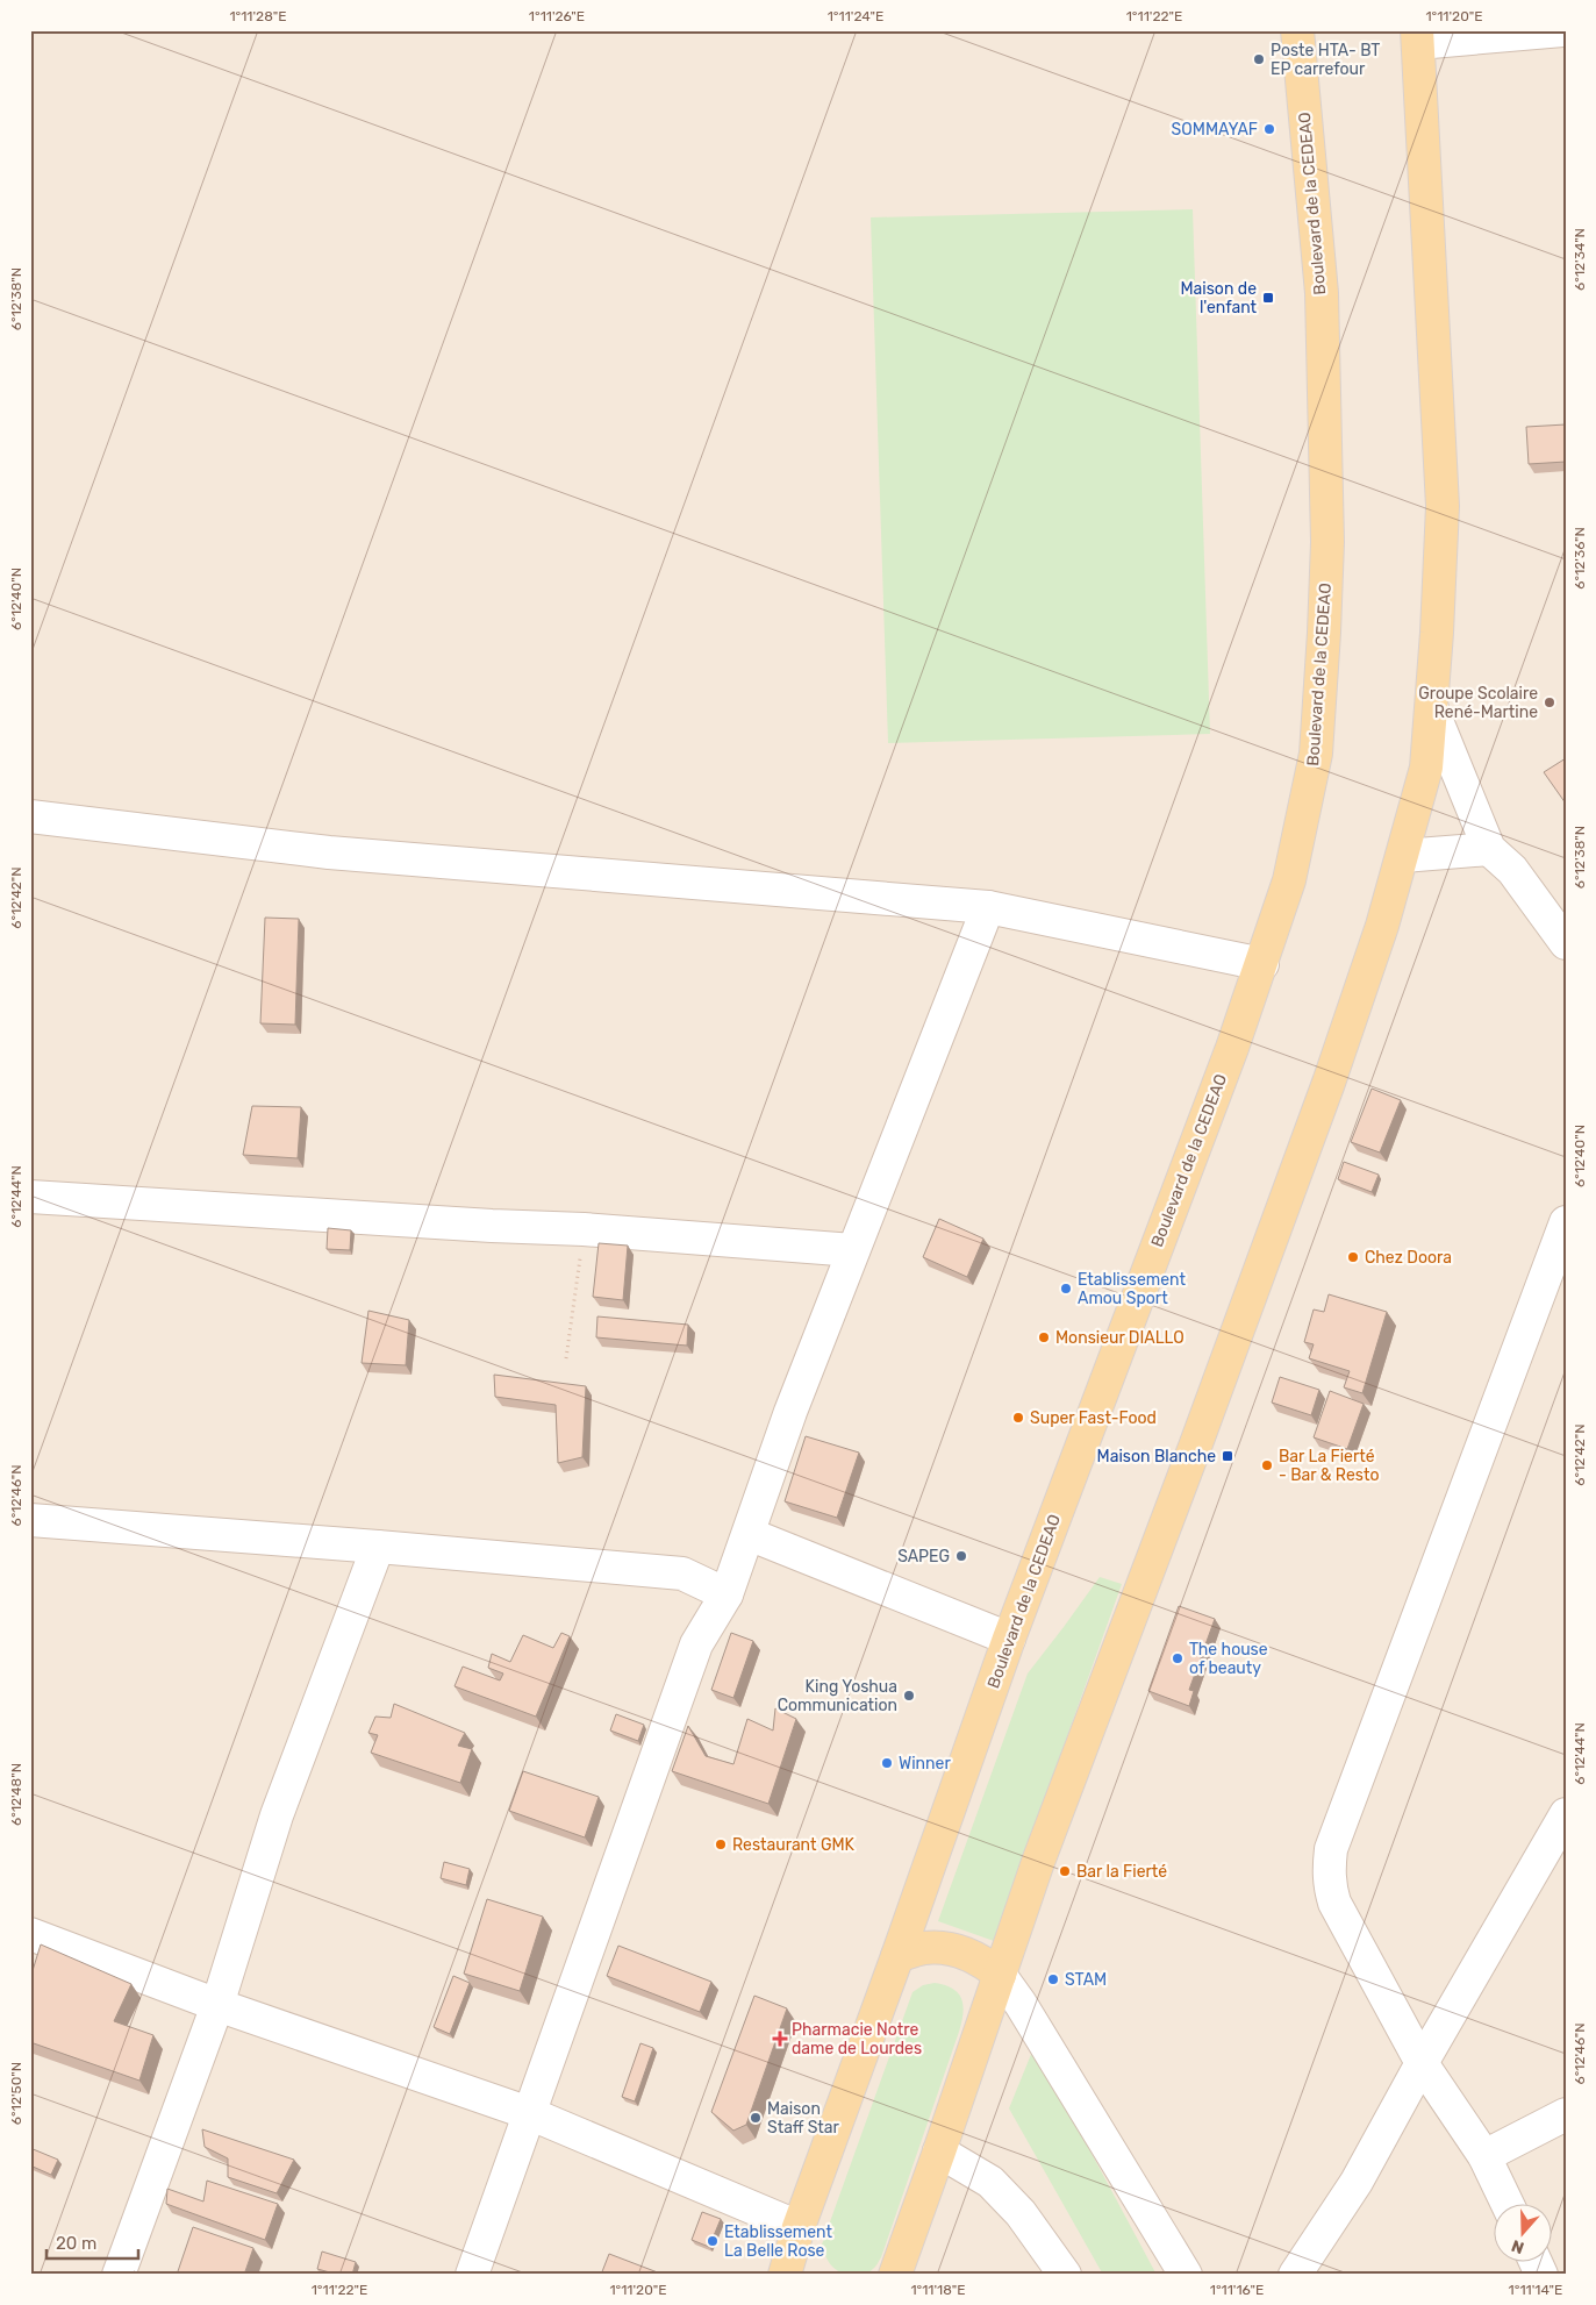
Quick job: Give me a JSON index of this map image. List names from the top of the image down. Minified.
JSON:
{"streets":{"main road":["Boulevard de la CEDEAO"]},"places":{"other":["Poste HTA- BT EP carrefour","SOMMAYAF","Groupe Scolaire René-Martine","Chez Doora","Etablissement Amou Sport","Monsieur DIALLO","Super Fast-Food","Bar La Fierté - Bar & Resto","SAPEG","The house of beauty","King Yoshua Communication","Winner","Restaurant GMK","Bar la Fierté","STAM","Maison Staff Star","Etablissement La Belle Rose"],"transit":["Maison de l'enfant","Maison Blanche"],"health":["Pharmacie Notre dame de Lourdes"]},"scale_bar":"20 m","north":"bottom","coordinates":["1°11'28\"E","1°11'26\"E","1°11'24\"E","1°11'22\"E","1°11'20\"E","6°12'34\"N","6°12'38\"N","6°12'36\"N","6°12'40\"N","6°12'42\"N","6°12'44\"N","6°12'46\"N","6°12'48\"N","6°12'50\"N","1°11'18\"E","1°11'16\"E","1°11'14\"E"]}
